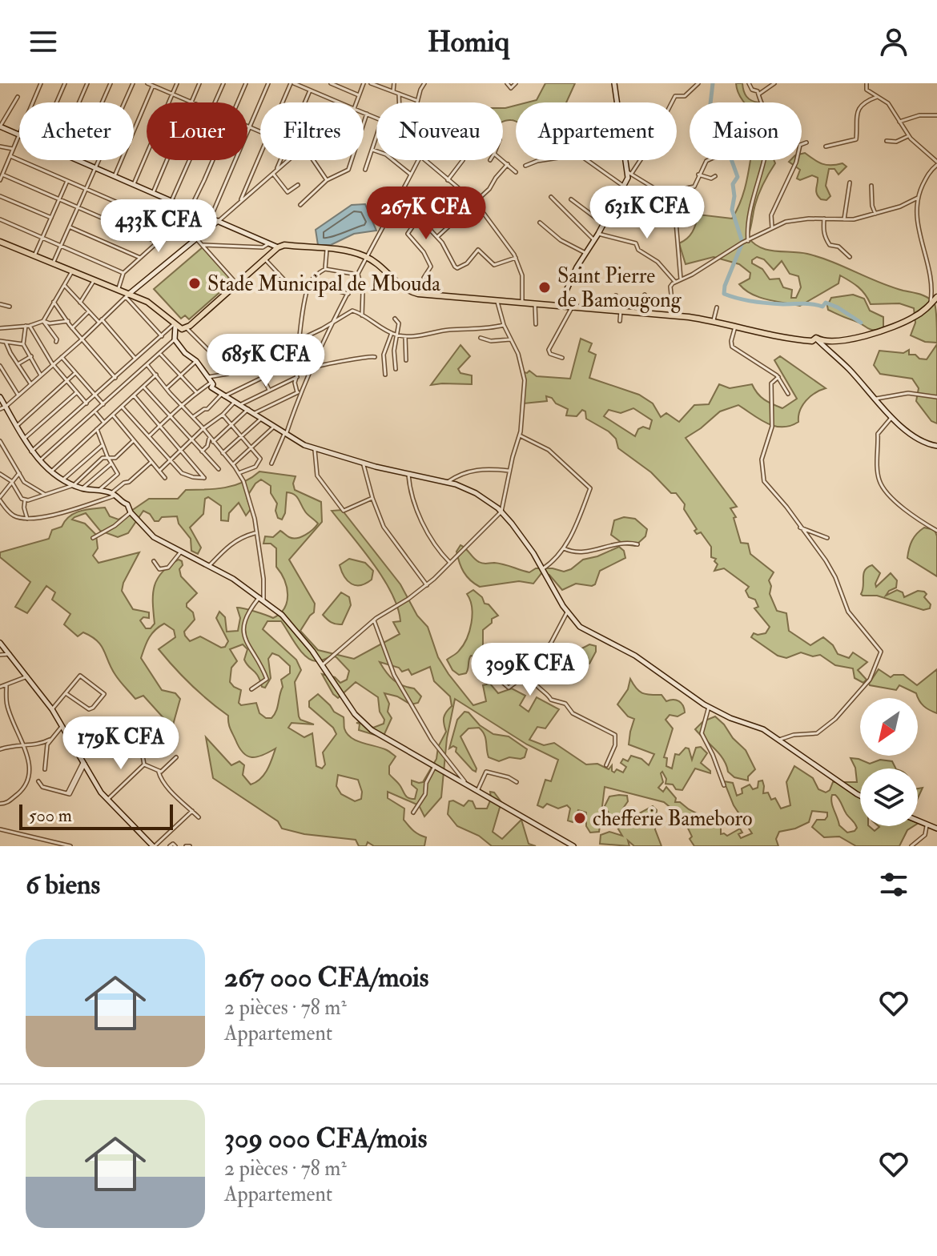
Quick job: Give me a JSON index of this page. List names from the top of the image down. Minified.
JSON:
{"places":["Stade Municipal de Mbouda","Saint Pierre de Bamougong","chefferie Bameboro"],"scale_bar":"500 m","north":"bottom left","page":{"header":"Homiq","chip":["Acheter","Louer","Filtres","Nouveau","Appartement","Maison"],"price":["631K CFA","267K CFA","433K CFA","685K CFA","309K CFA","179K CFA"],"scale":"500 m","heading":"6 biens","list":[{"name":"267 000 CFA/mois","note":"2 pièces · 78 m² · Appartement"},{"name":"309 000 CFA/mois","note":"2 pièces · 78 m² · Appartement"}]}}
